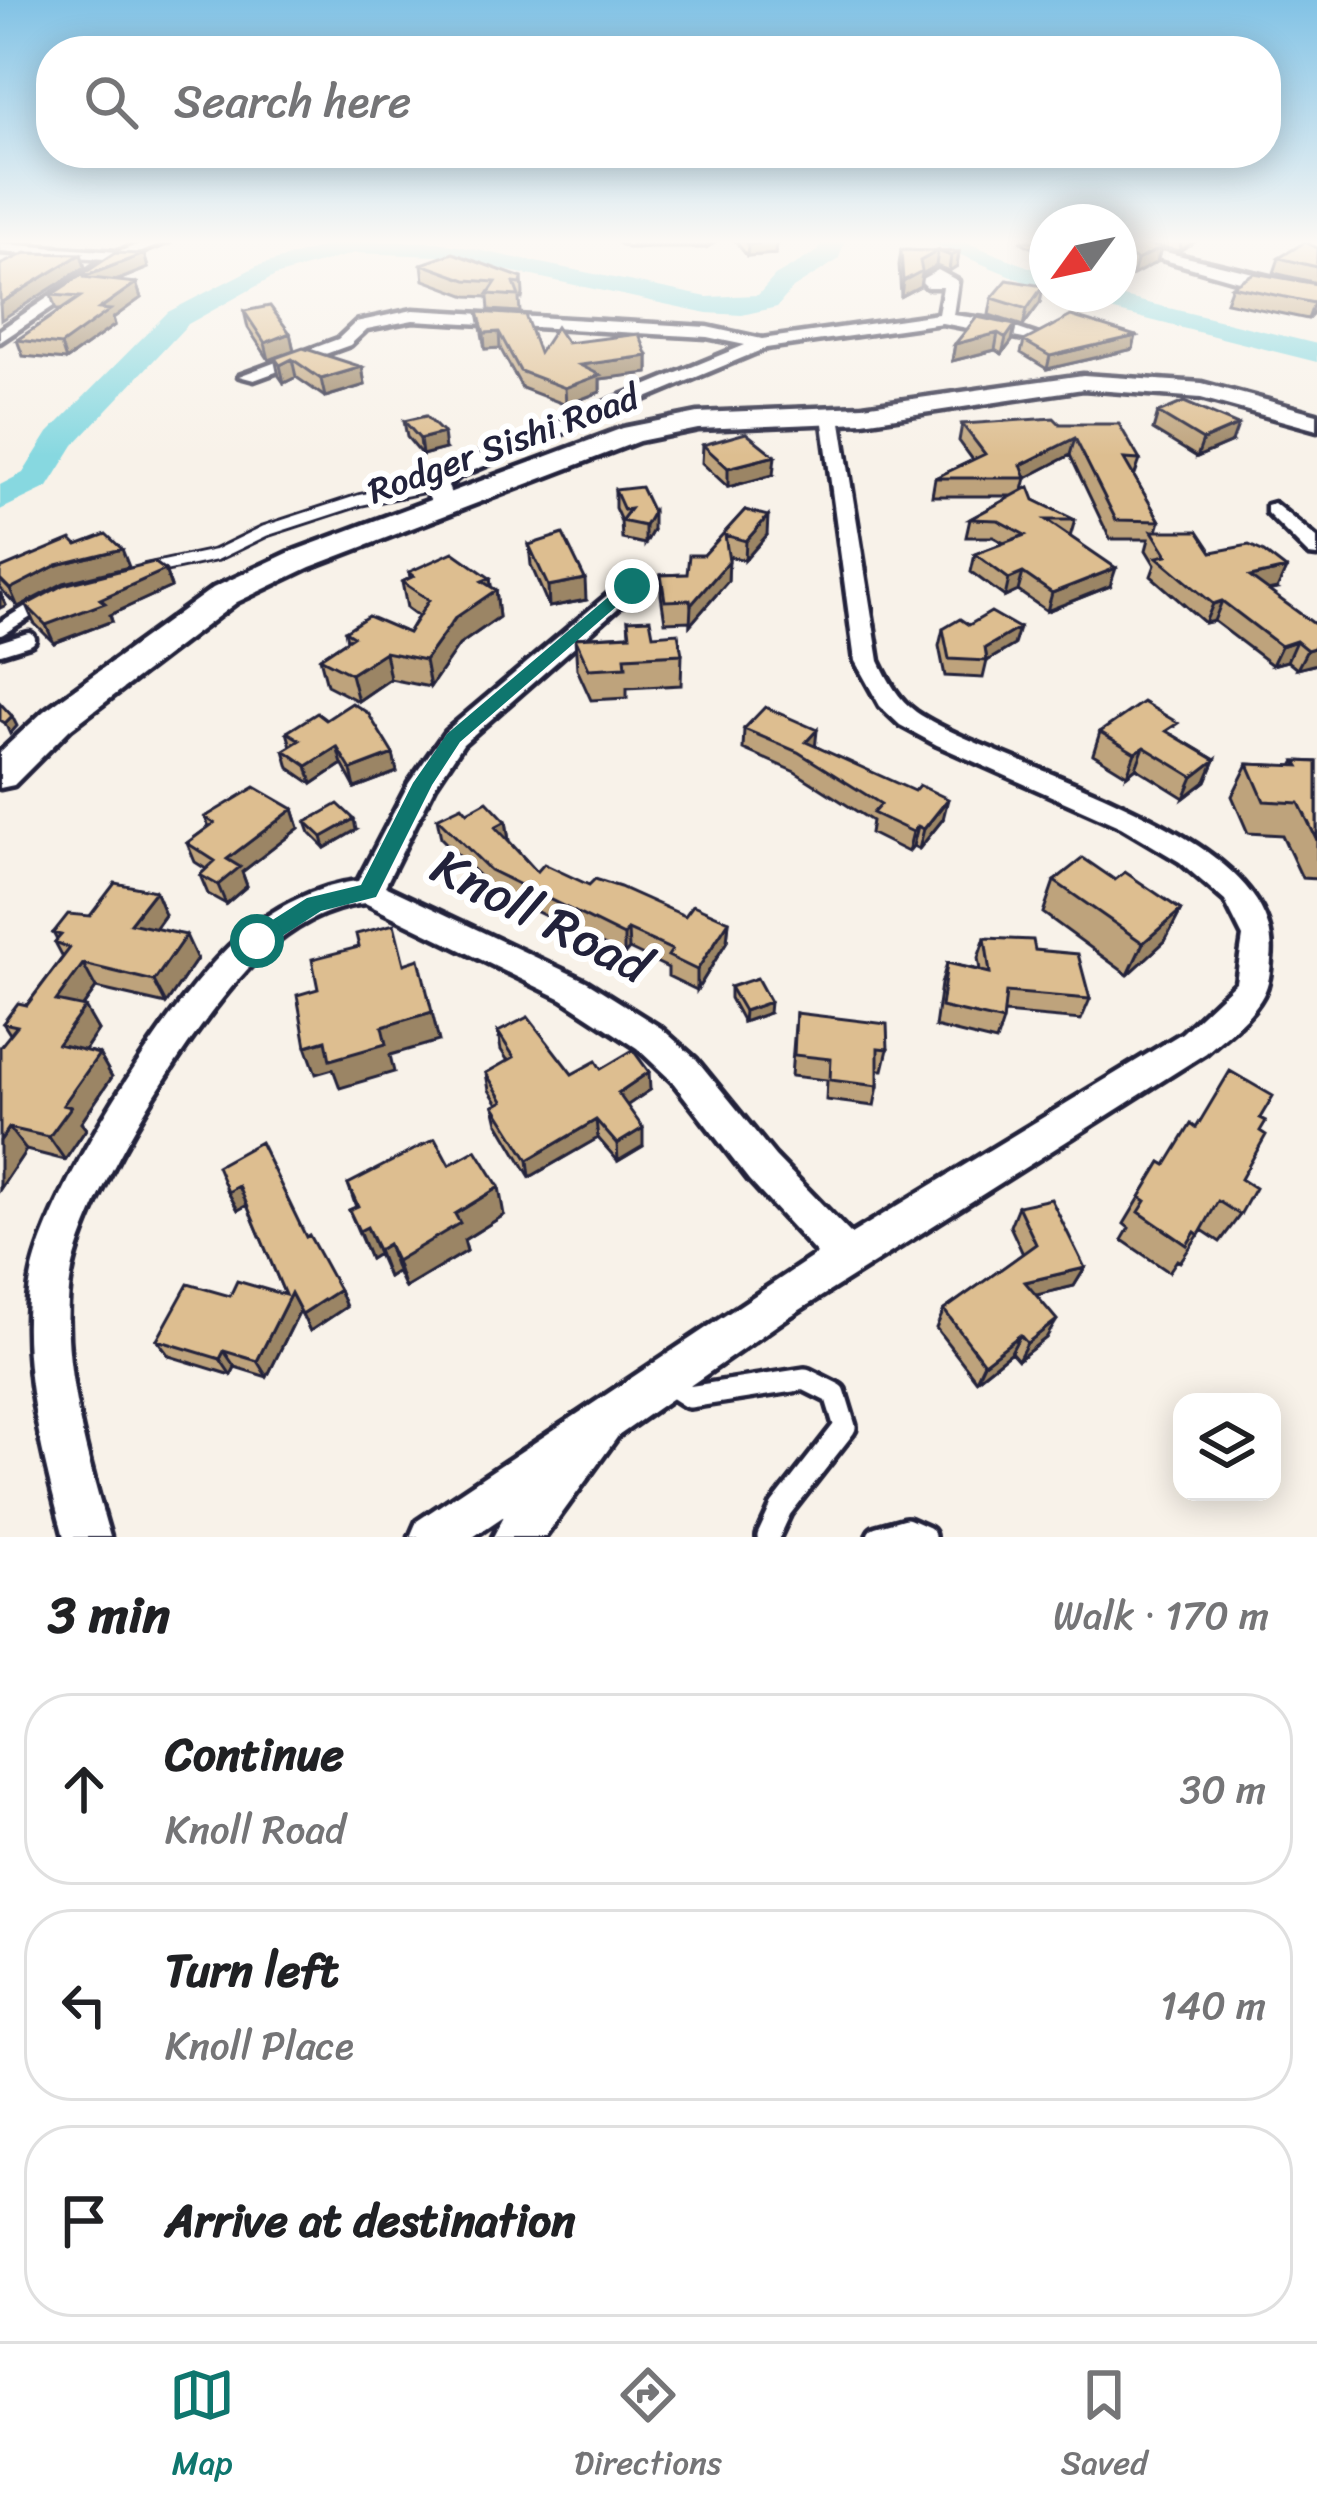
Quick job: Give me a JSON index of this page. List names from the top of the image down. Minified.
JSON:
{"streets":{"main road":["Rodger Sishi Road"],"street":["Knoll Road"]},"north":"bottom left","page":{"search":"Search here","heading":["3 min","Walk · 170 m"],"list":[["Continue","Knoll Road","30 m"],["Turn left","Knoll Place","140 m"],"Arrive at destination"],"nav":["Map","Directions","Saved"]}}
